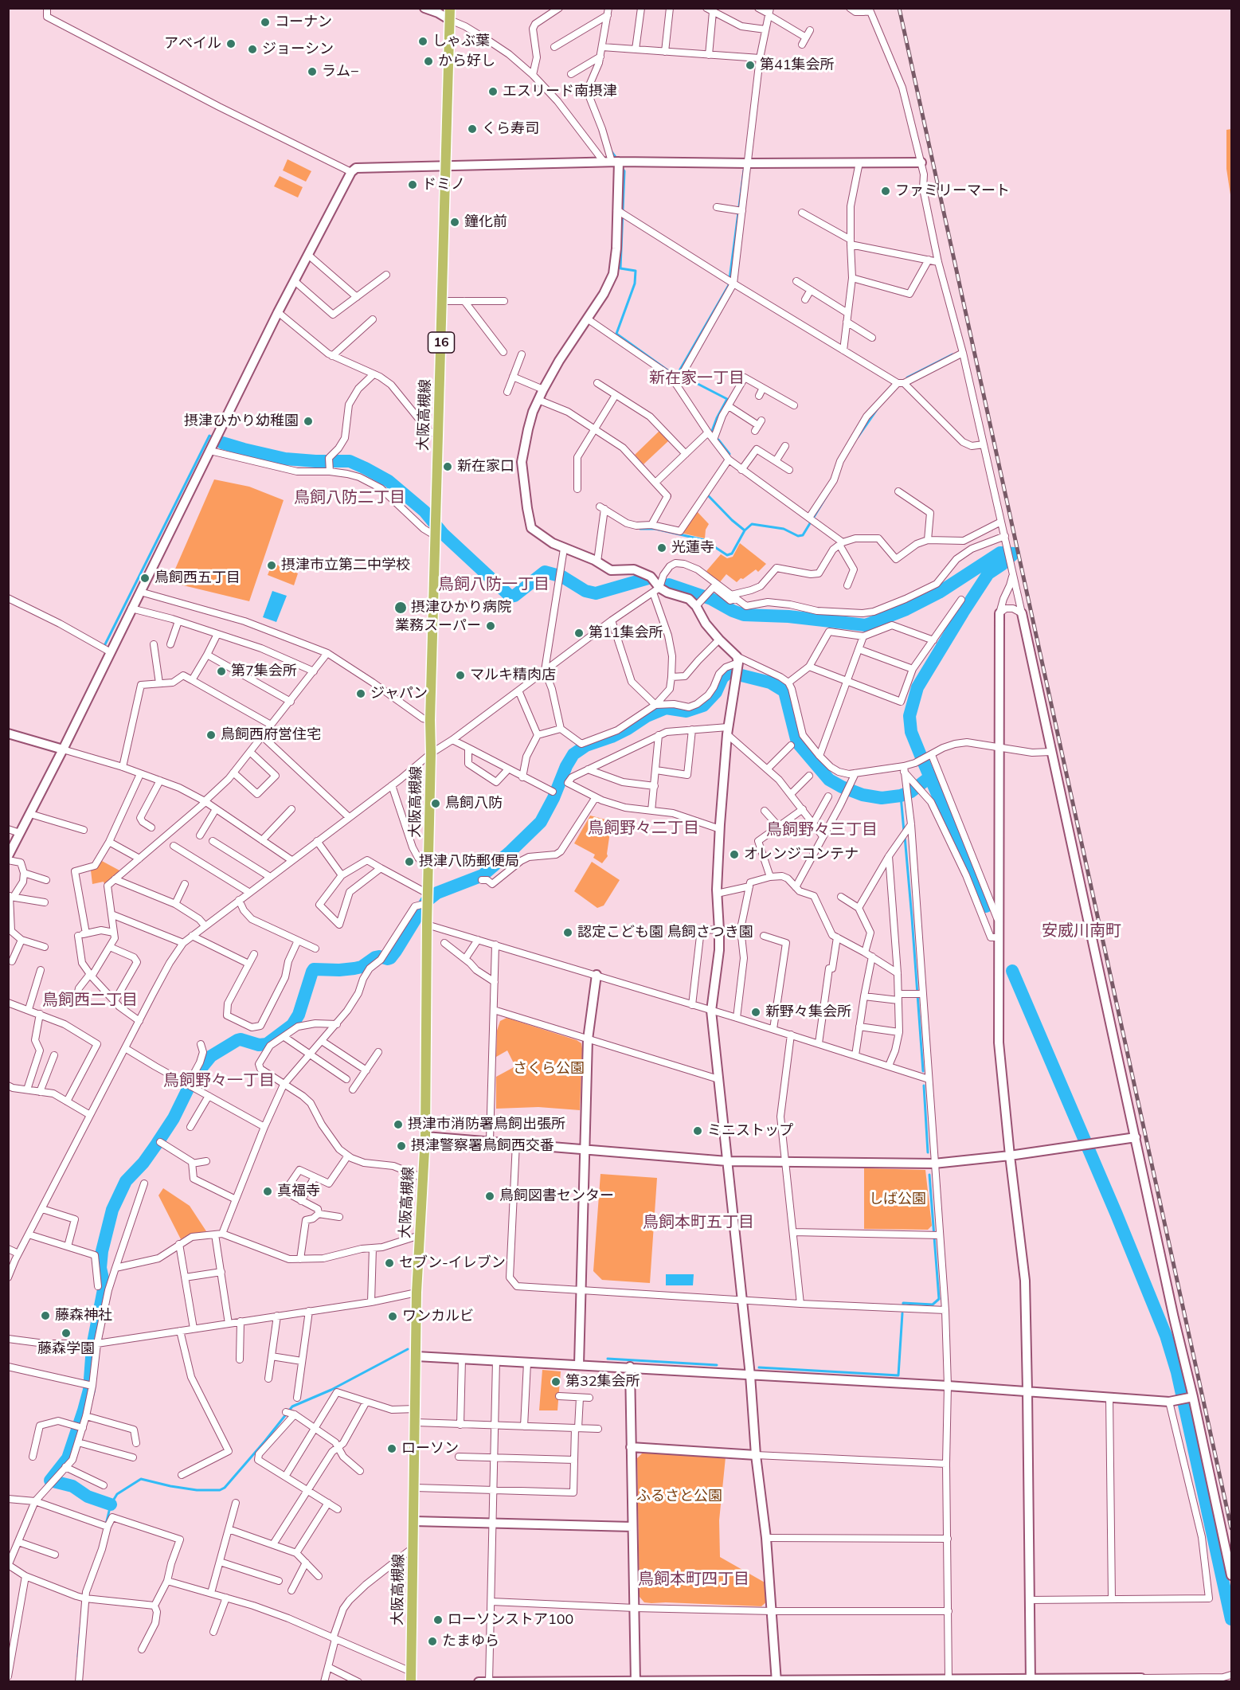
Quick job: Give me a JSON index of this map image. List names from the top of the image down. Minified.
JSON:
{"streets":{"main road":["16","大阪高槻線"]},"districts":["新在家一丁目","鳥飼八防二丁目","鳥飼八防一丁目","鳥飼野々二丁目","鳥飼野々三丁目","安威川南町","鳥飼西二丁目","鳥飼野々一丁目","鳥飼本町五丁目","鳥飼本町四丁目"],"parks":["さくら公園","しば公園","ふるさと公園"],"places":["コーナン","しゃぶ葉","アベイル","ジョーシン","から好し","第41集会所","ラム−","エスリード南摂津","くら寿司","ドミノ","ファミリーマート","鐘化前","摂津ひかり幼稚園","新在家口","光蓮寺","摂津市立第二中学校","鳥飼西五丁目","摂津ひかり病院","業務スーパー","第11集会所","第7集会所","マルキ精肉店","ジャパン","鳥飼西府営住宅","鳥飼八防","オレンジコンテナ","摂津八防郵便局","認定こども園 鳥飼さつき園","新野々集会所","摂津市消防署鳥飼出張所","ミニストップ","摂津警察署鳥飼西交番","真福寺","鳥飼図書センター","セブン-イレブン","藤森神社","ワンカルビ","藤森学園","第32集会所","ローソン","ローソンストア100","たまゆら"]}
